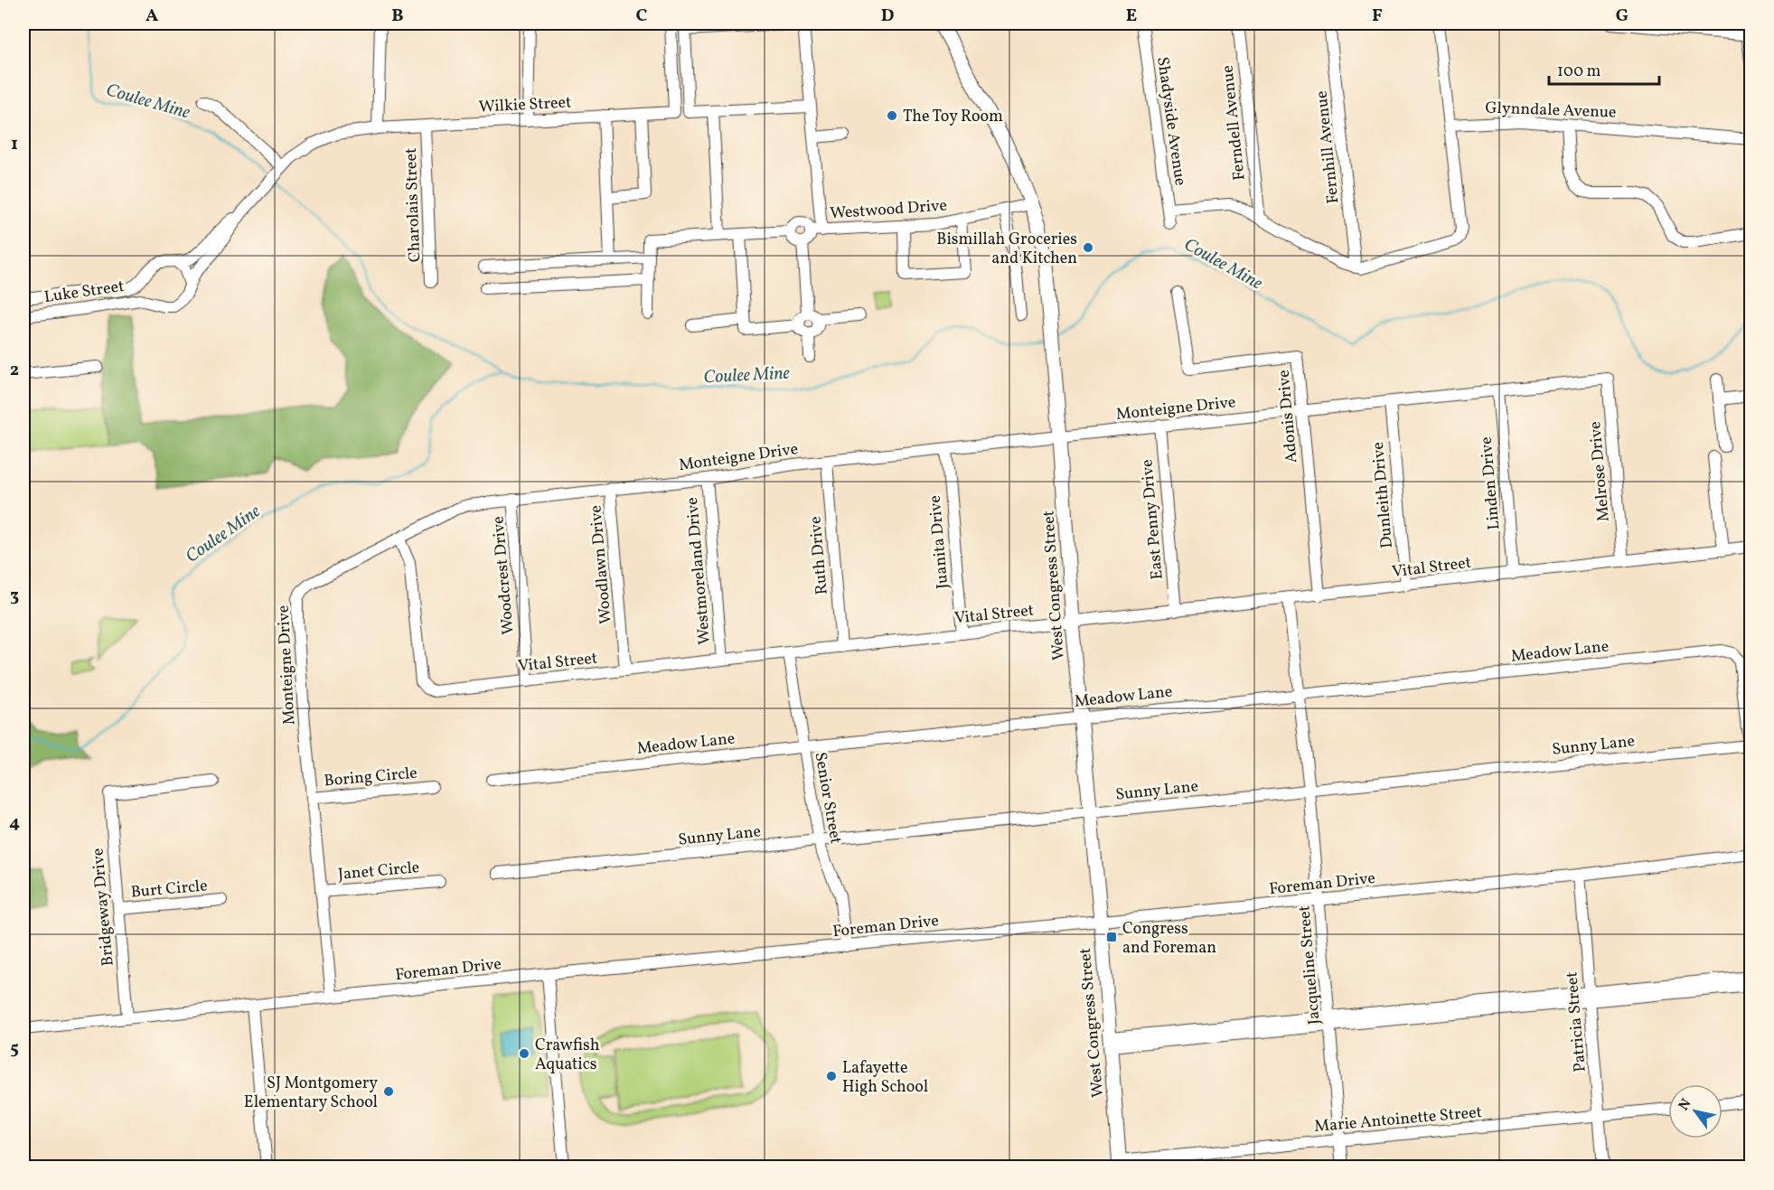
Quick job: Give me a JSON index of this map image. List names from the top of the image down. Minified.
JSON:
{"streets":{"main road":["West Congress Street"],"street":["Wilkie Street","Glynndale Avenue","Shadyside Avenue","Ferndell Avenue","Fernhill Avenue","Charolais Street","Westwood Drive","Luke Street","Monteigne Drive","Adonis Drive","Melrose Drive","Linden Drive","Dunleith Drive","East Penny Drive","Juanita Drive","Ruth Drive","Woodlawn Drive","Vital Street","Westmoreland Drive","Woodcrest Drive","Meadow Lane","Sunny Lane","Boring Circle","Senior Street","Janet Circle","Foreman Drive","Burt Circle","Bridgeway Drive","Jacqueline Street","Patricia Street","Marie Antoinette Street"]},"crossings":[["Wilkie Street","Charolais Street"],["Wilkie Street","Luke Street"],["Westwood Drive","West Congress Street"],["Monteigne Drive","Adonis Drive"],["Monteigne Drive","Melrose Drive"],["Monteigne Drive","Linden Drive"],["Monteigne Drive","Dunleith Drive"],["Monteigne Drive","East Penny Drive"],["Monteigne Drive","Juanita Drive"],["Monteigne Drive","Ruth Drive"],["Monteigne Drive","Woodlawn Drive"],["Monteigne Drive","Vital Street"],["Monteigne Drive","Westmoreland Drive"],["Monteigne Drive","Woodcrest Drive"],["Monteigne Drive","West Congress Street"],["Monteigne Drive","Boring Circle"],["Monteigne Drive","Janet Circle"],["Monteigne Drive","Foreman Drive"],["Adonis Drive","Vital Street"],["Melrose Drive","Vital Street"],["Linden Drive","Vital Street"],["Dunleith Drive","Vital Street"],["East Penny Drive","Vital Street"],["Juanita Drive","Vital Street"],["Ruth Drive","Vital Street"],["Woodlawn Drive","Vital Street"],["Vital Street","Westmoreland Drive"],["Vital Street","Woodcrest Drive"],["Vital Street","West Congress Street"],["Vital Street","Senior Street"],["Vital Street","Jacqueline Street"],["West Congress Street","Meadow Lane"],["West Congress Street","Sunny Lane"],["West Congress Street","Foreman Drive"],["West Congress Street","Marie Antoinette Street"],["Meadow Lane","Sunny Lane"],["Meadow Lane","Senior Street"],["Meadow Lane","Jacqueline Street"],["Sunny Lane","Senior Street"],["Sunny Lane","Jacqueline Street"],["Senior Street","Foreman Drive"],["Foreman Drive","Bridgeway Drive"],["Foreman Drive","Jacqueline Street"],["Foreman Drive","Patricia Street"],["Burt Circle","Bridgeway Drive"],["Jacqueline Street","Marie Antoinette Street"],["Patricia Street","Marie Antoinette Street"]],"water":["Coulee Mine"],"places":{"other":["The Toy Room","Bismillah Groceries and Kitchen","Crawfish Aquatics","Lafayette High School","SJ Montgomery Elementary School"],"transit":["Congress and Foreman"]},"scale_bar":"100 m","north":"top left","grid":{"columns":["A","B","C","D","E","F","G"],"rows":["1","2","3","4","5"]}}
